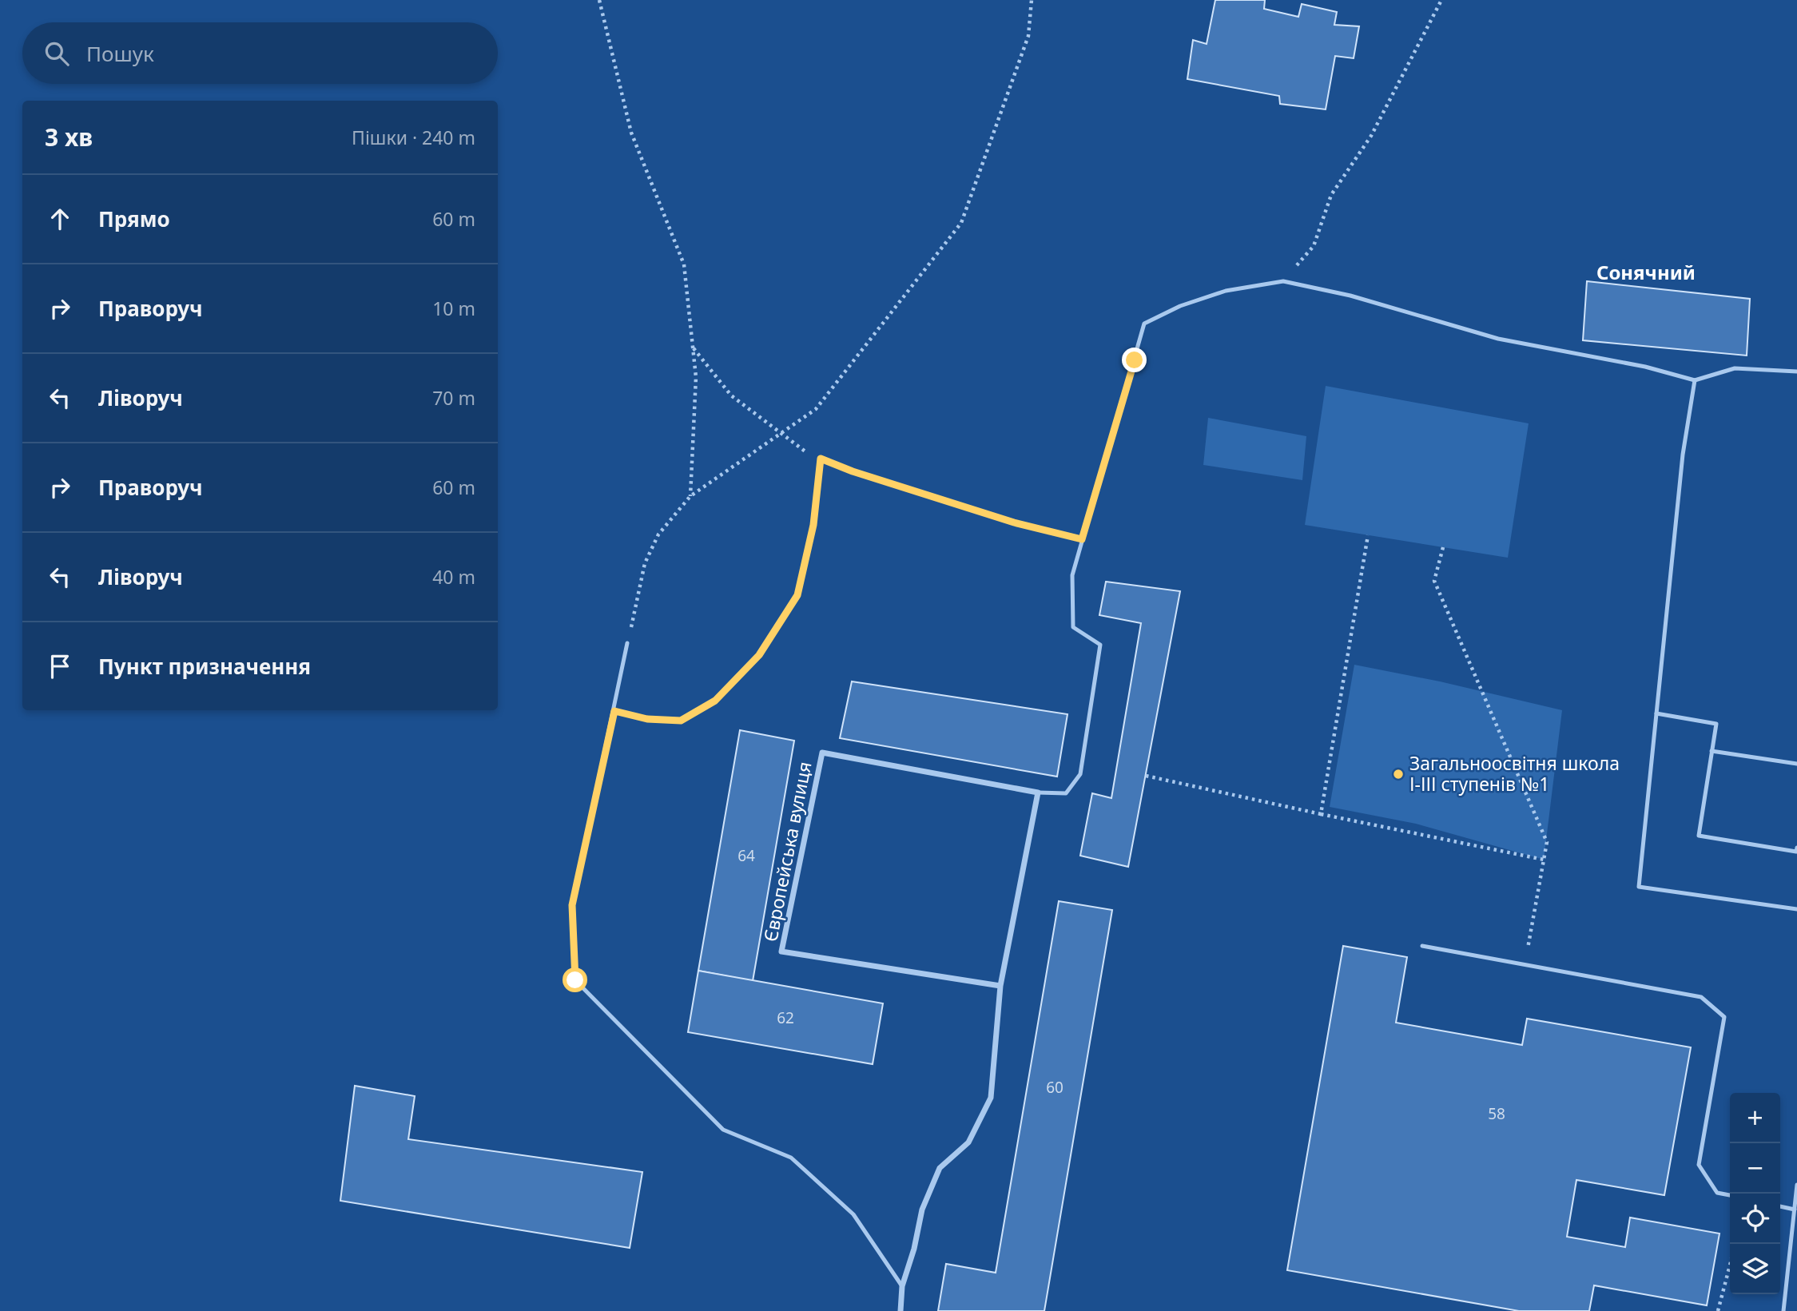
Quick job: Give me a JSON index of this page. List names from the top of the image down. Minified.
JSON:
{"streets":{"street":["Європейська вулиця"]},"districts":["Сонячний"],"places":["Загальноосвітня школа І-ІІІ ступенів №1"],"house_numbers":["64","62","60","58"],"page":{"search":"Пошук","heading":["3 хв","Пішки · 240 m"],"list":[["Прямо","60 m"],["Праворуч","10 m"],["Ліворуч","70 m"],["Праворуч","60 m"],["Ліворуч","40 m"],"Пункт призначення"],"map_buttons":["+","−"]}}
